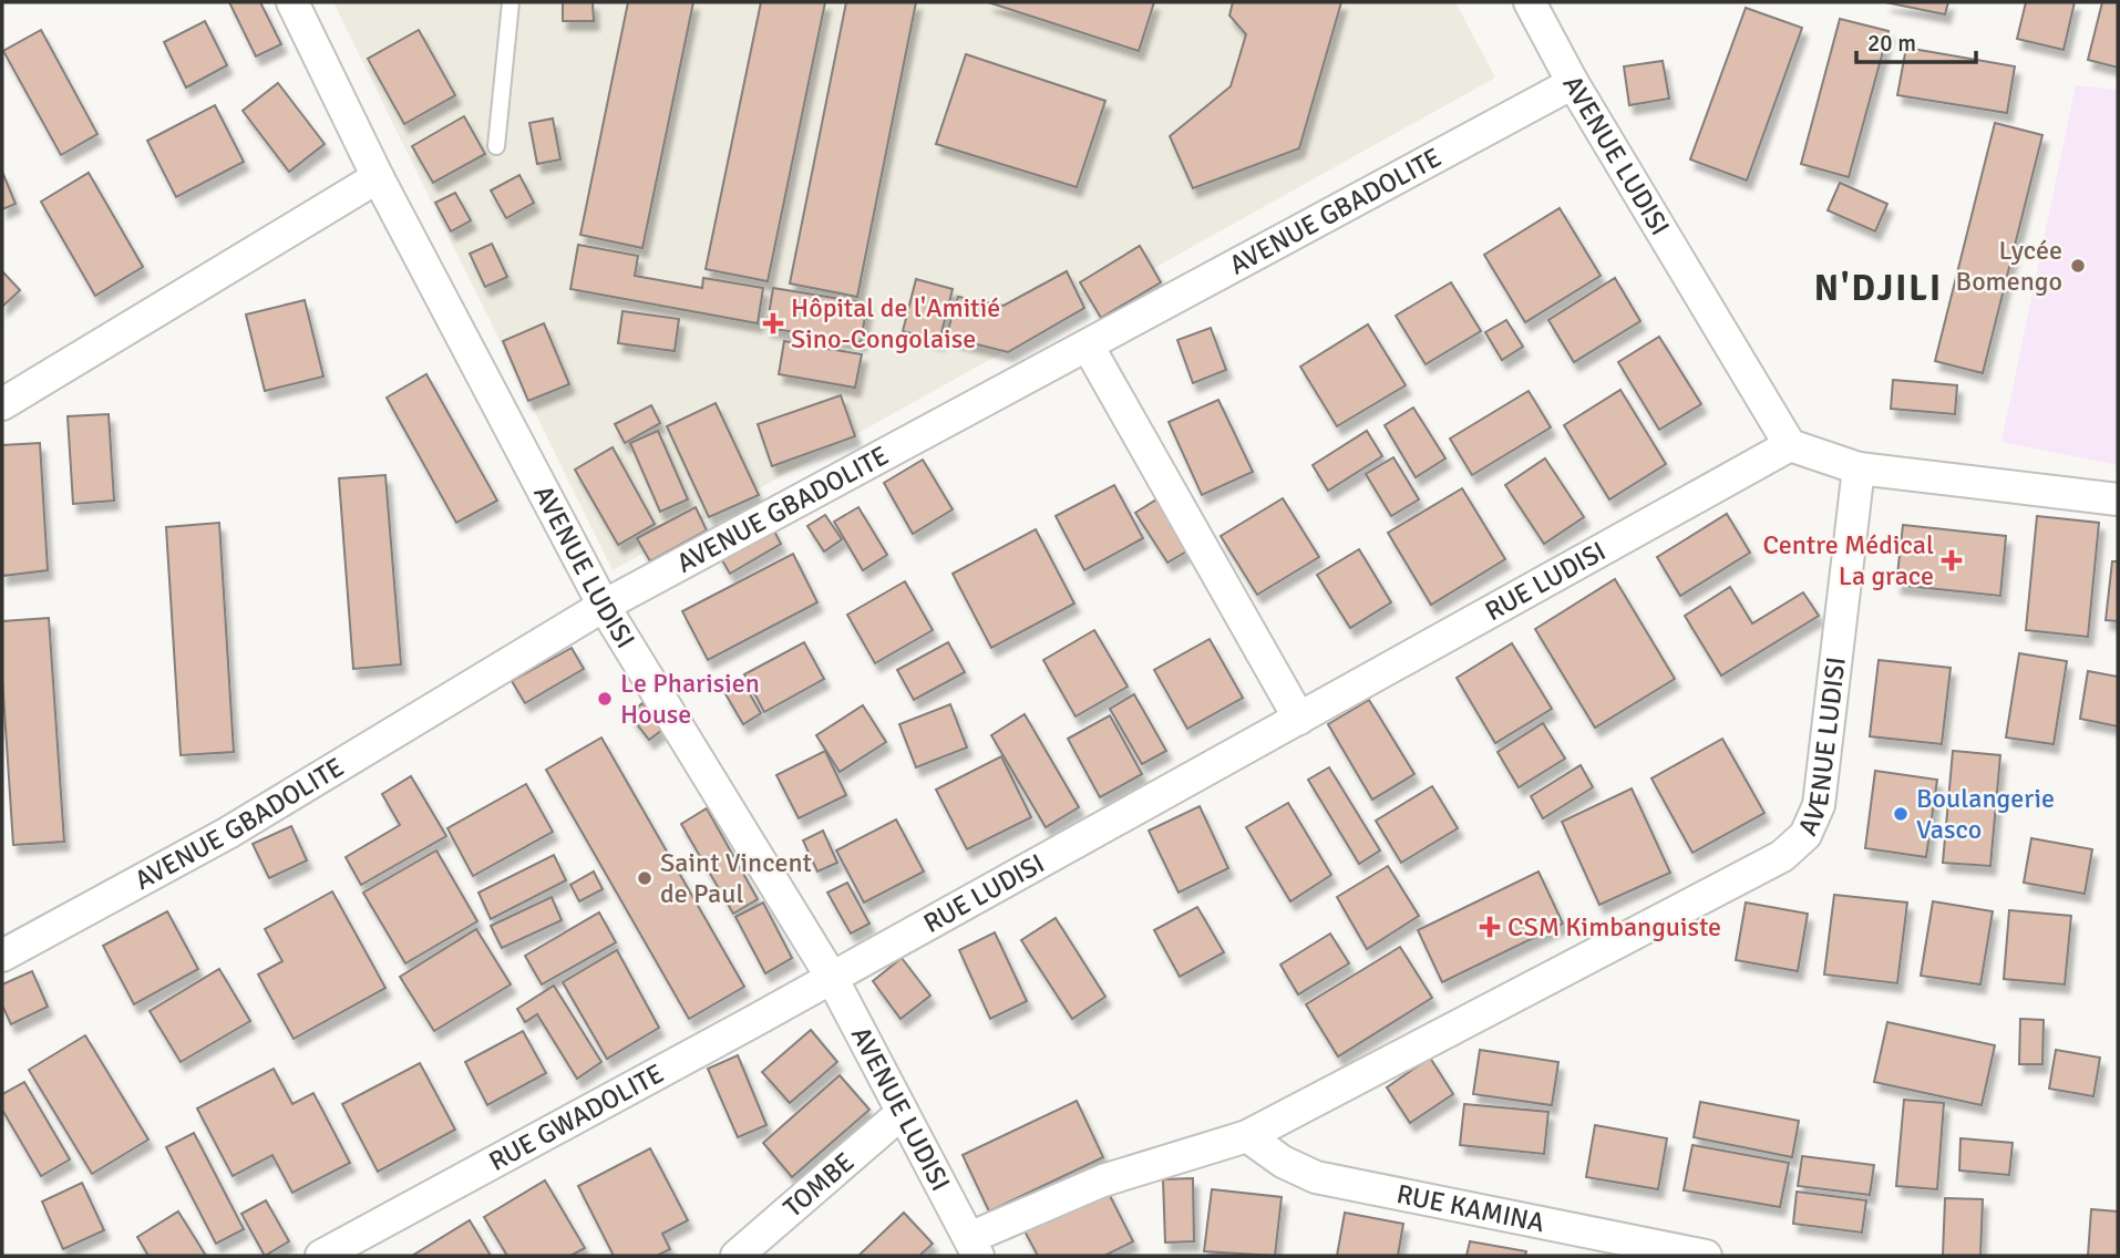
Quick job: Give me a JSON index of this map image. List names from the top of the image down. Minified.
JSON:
{"streets":{"street":["AVENUE LUDISI","AVENUE GBADOLITE","RUE LUDISI","RUE GWADOLITE","TOMBE","RUE KAMINA"]},"crossings":[["AVENUE LUDISI","AVENUE GBADOLITE"],["AVENUE LUDISI","RUE LUDISI"],["AVENUE LUDISI","RUE GWADOLITE"],["AVENUE LUDISI","TOMBE"],["AVENUE LUDISI","RUE KAMINA"],["RUE LUDISI","RUE GWADOLITE"]],"districts":["N'DJILI"],"places":{"other":["Lycée Bomengo","Le Pharisien House","Boulangerie Vasco","Saint Vincent de Paul"],"health":["Hôpital de l'Amitié Sino-Congolaise","Centre Médical La grace","CSM Kimbanguiste"]},"scale_bar":"20 m"}
